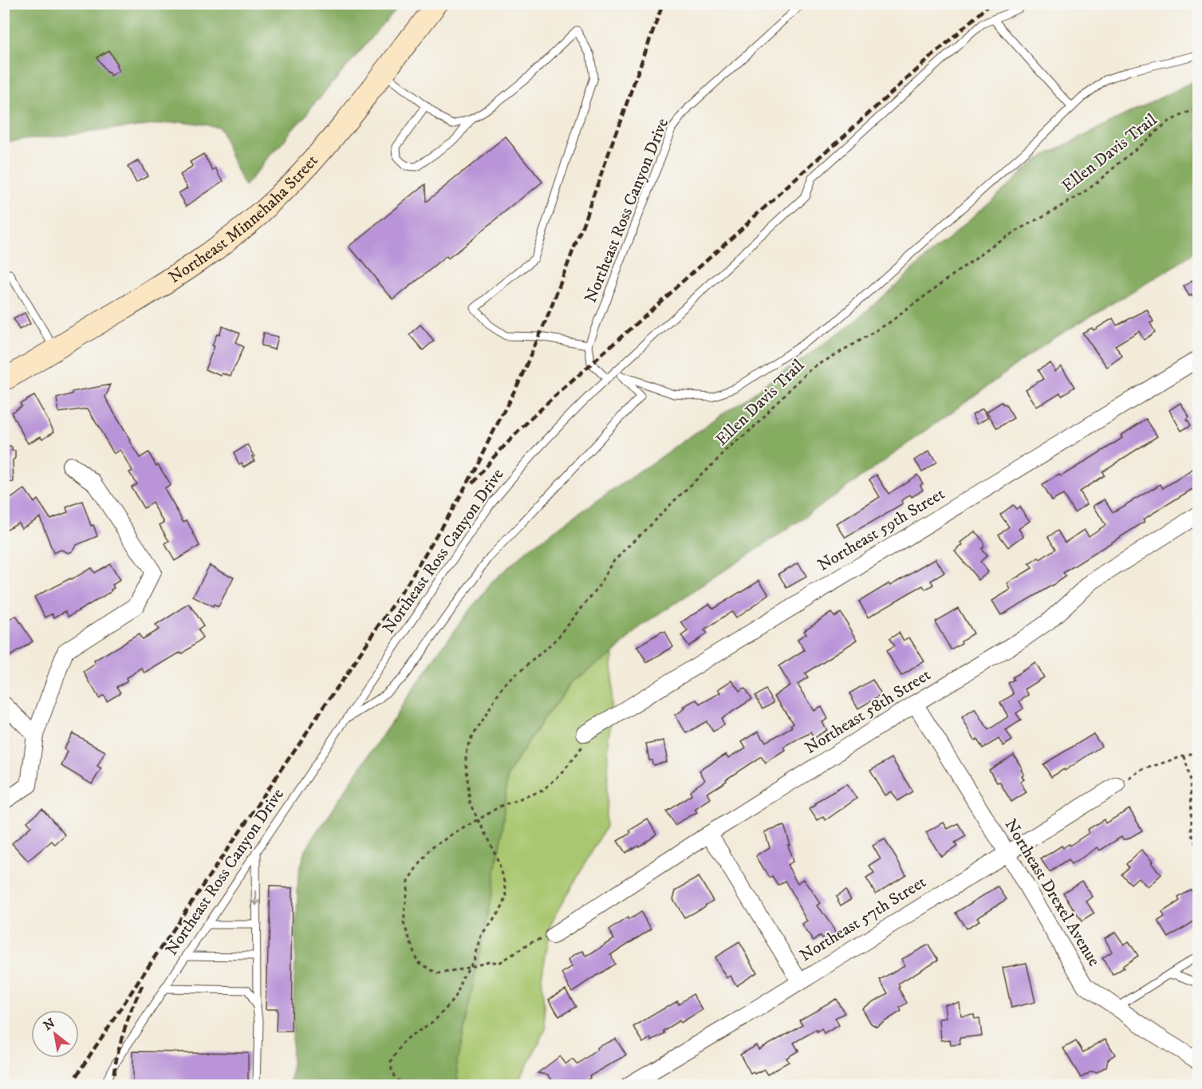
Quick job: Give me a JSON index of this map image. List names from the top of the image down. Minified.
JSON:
{"streets":{"main road":["Northeast Minnehaha Street"],"street":["Northeast 59th Street","Northeast 58th Street","Northeast Drexel Avenue","Northeast 57th Street"],"lane":["Northeast Ross Canyon Drive"],"path":["Ellen Davis Trail"]},"crossings":[["Northeast 58th Street","Northeast Drexel Avenue"],["Northeast Drexel Avenue","Northeast 57th Street"]],"north":"top left"}
